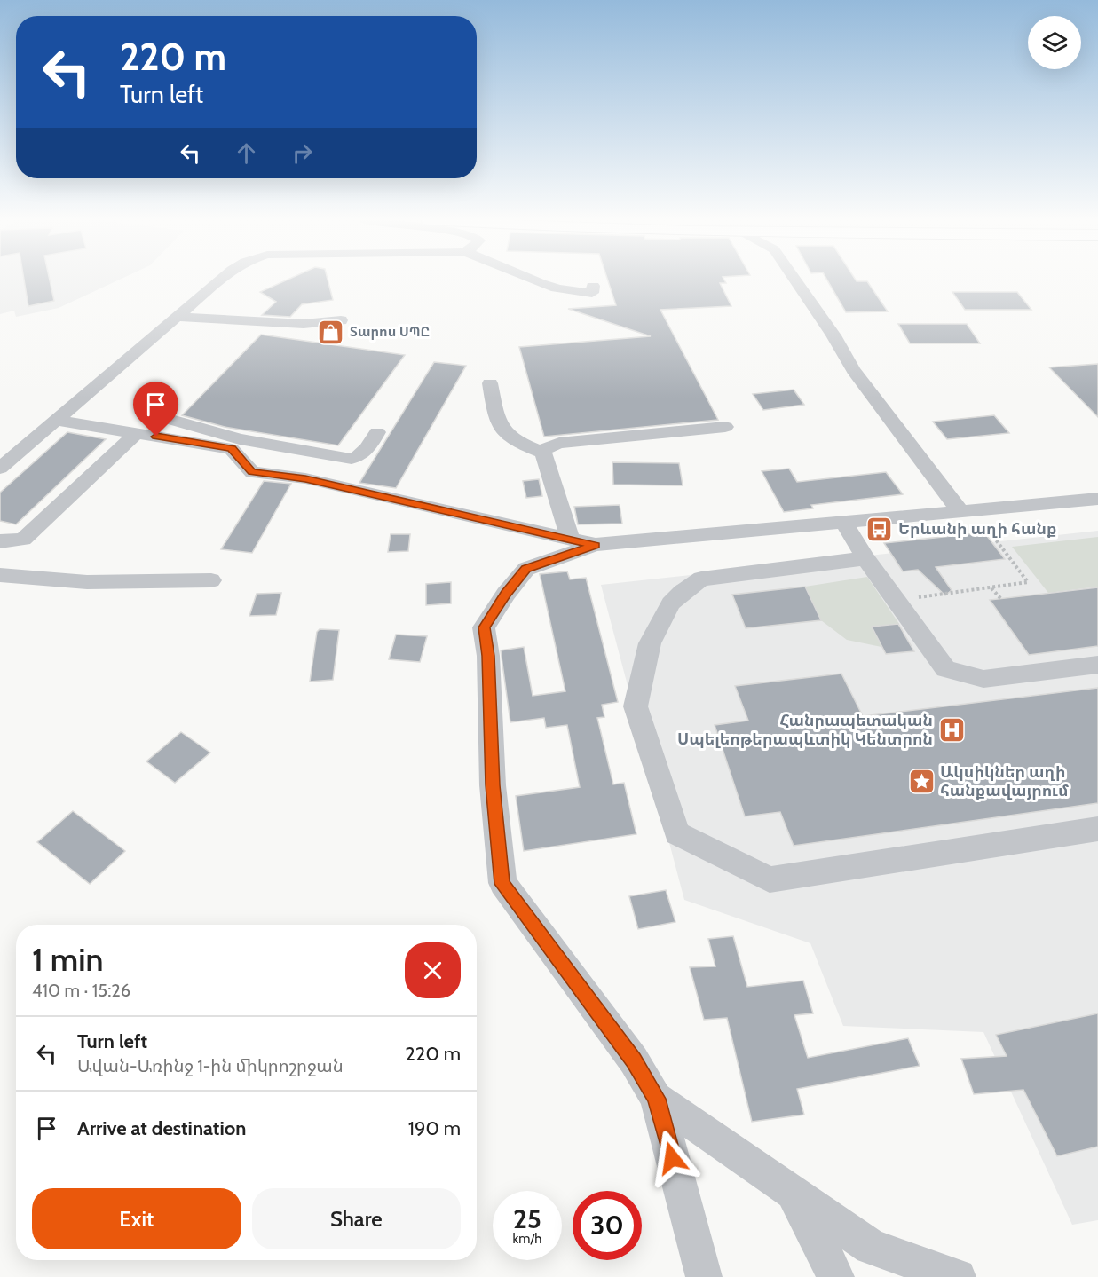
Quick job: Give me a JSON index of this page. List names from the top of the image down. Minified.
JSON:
{"places":{"shop":["Տարոս ՍՊԸ"],"bus stop":["Երևանի աղի հանք"],"hospital":["Հանրապետական Սպելեոթերապևտիկ Կենտրոն"],"place":["Ակսիկներ աղի հանքավայրում"]},"page":{"turn":["220 m","Turn left"],"heading":["1 min","410 m · 15:26"],"list":[{"name":"Turn left","note":"Ավան-Առինջ 1-ին միկրոշրջան","value":"220 m"},{"name":"Arrive at destination","value":"190 m"}],"buttons":["Exit","Share"],"speed":"25 km/h","limit":"30"}}
